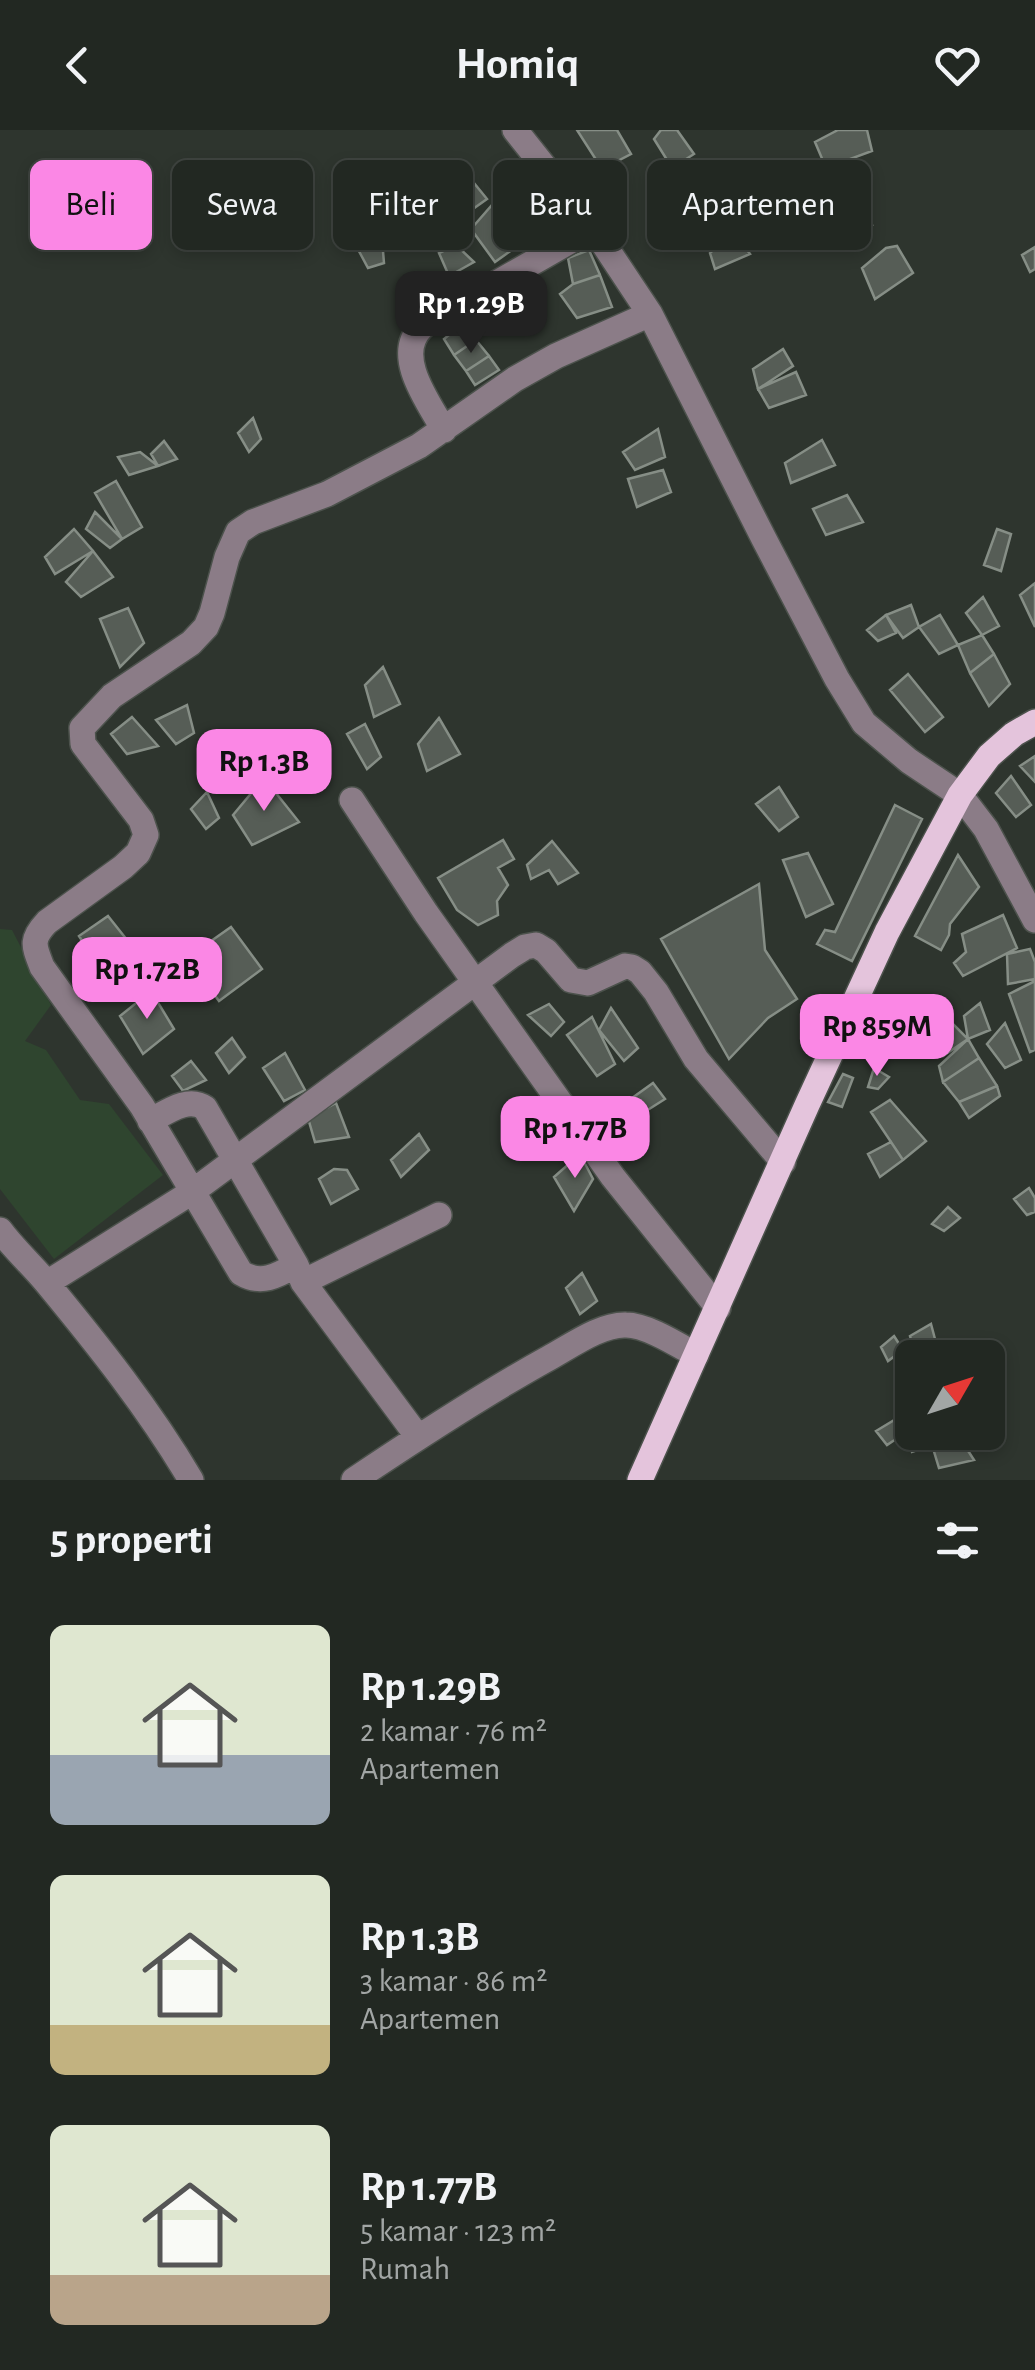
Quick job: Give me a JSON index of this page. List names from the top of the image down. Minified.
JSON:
{"north":"top right","page":{"header":"Homiq","chip":["Beli","Sewa","Filter","Baru","Apartemen"],"price":["Rp 1.29B","Rp 1.3B","Rp 1.72B","Rp 859M","Rp 1.77B"],"heading":"5 properti","list":[{"name":"Rp 1.29B","note":"2 kamar · 76 m² · Apartemen"},{"name":"Rp 1.3B","note":"3 kamar · 86 m² · Apartemen"},{"name":"Rp 1.77B","note":"5 kamar · 123 m² · Rumah"}]}}
